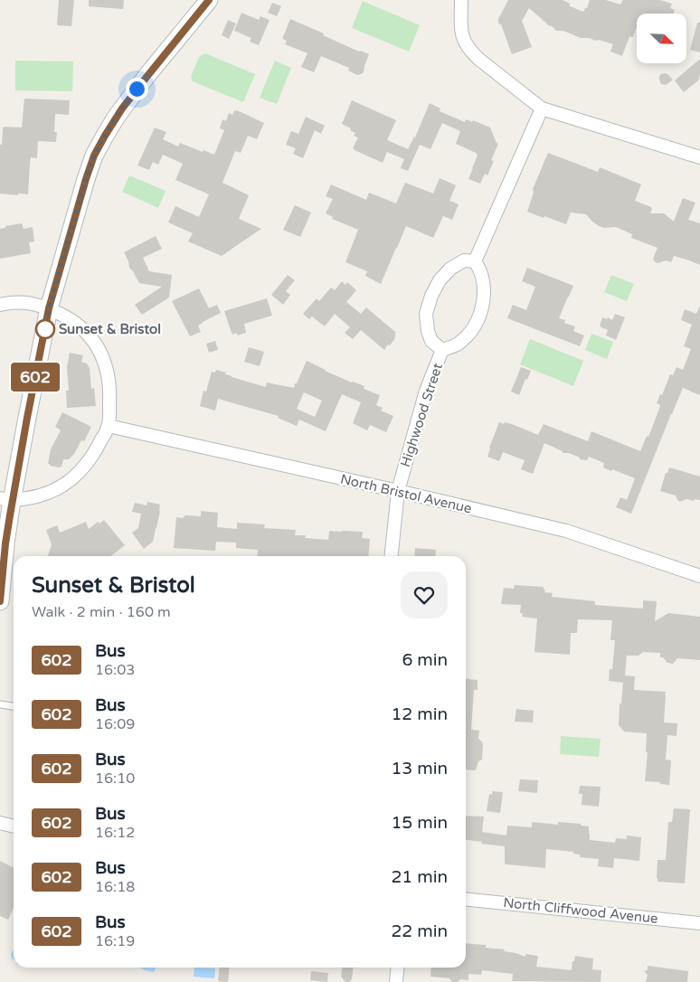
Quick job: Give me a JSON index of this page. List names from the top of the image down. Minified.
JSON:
{"streets":{"street":["Highwood Street","North Bristol Avenue","North Cliffwood Avenue"]},"crossings":[["Highwood Street","North Bristol Avenue"]],"places":["Sunset & Bristol"],"lines":["bus line 602"],"north":"bottom right","page":{"on_map":"602","heading":["Sunset & Bristol","Walk · 2 min · 160 m"],"list":[{"mark":"602","name":"Bus","note":"16:03","value":"6 min"},{"mark":"602","name":"Bus","note":"16:09","value":"12 min"},{"mark":"602","name":"Bus","note":"16:10","value":"13 min"},{"mark":"602","name":"Bus","note":"16:12","value":"15 min"},{"mark":"602","name":"Bus","note":"16:18","value":"21 min"},{"mark":"602","name":"Bus","note":"16:19","value":"22 min"}]}}
